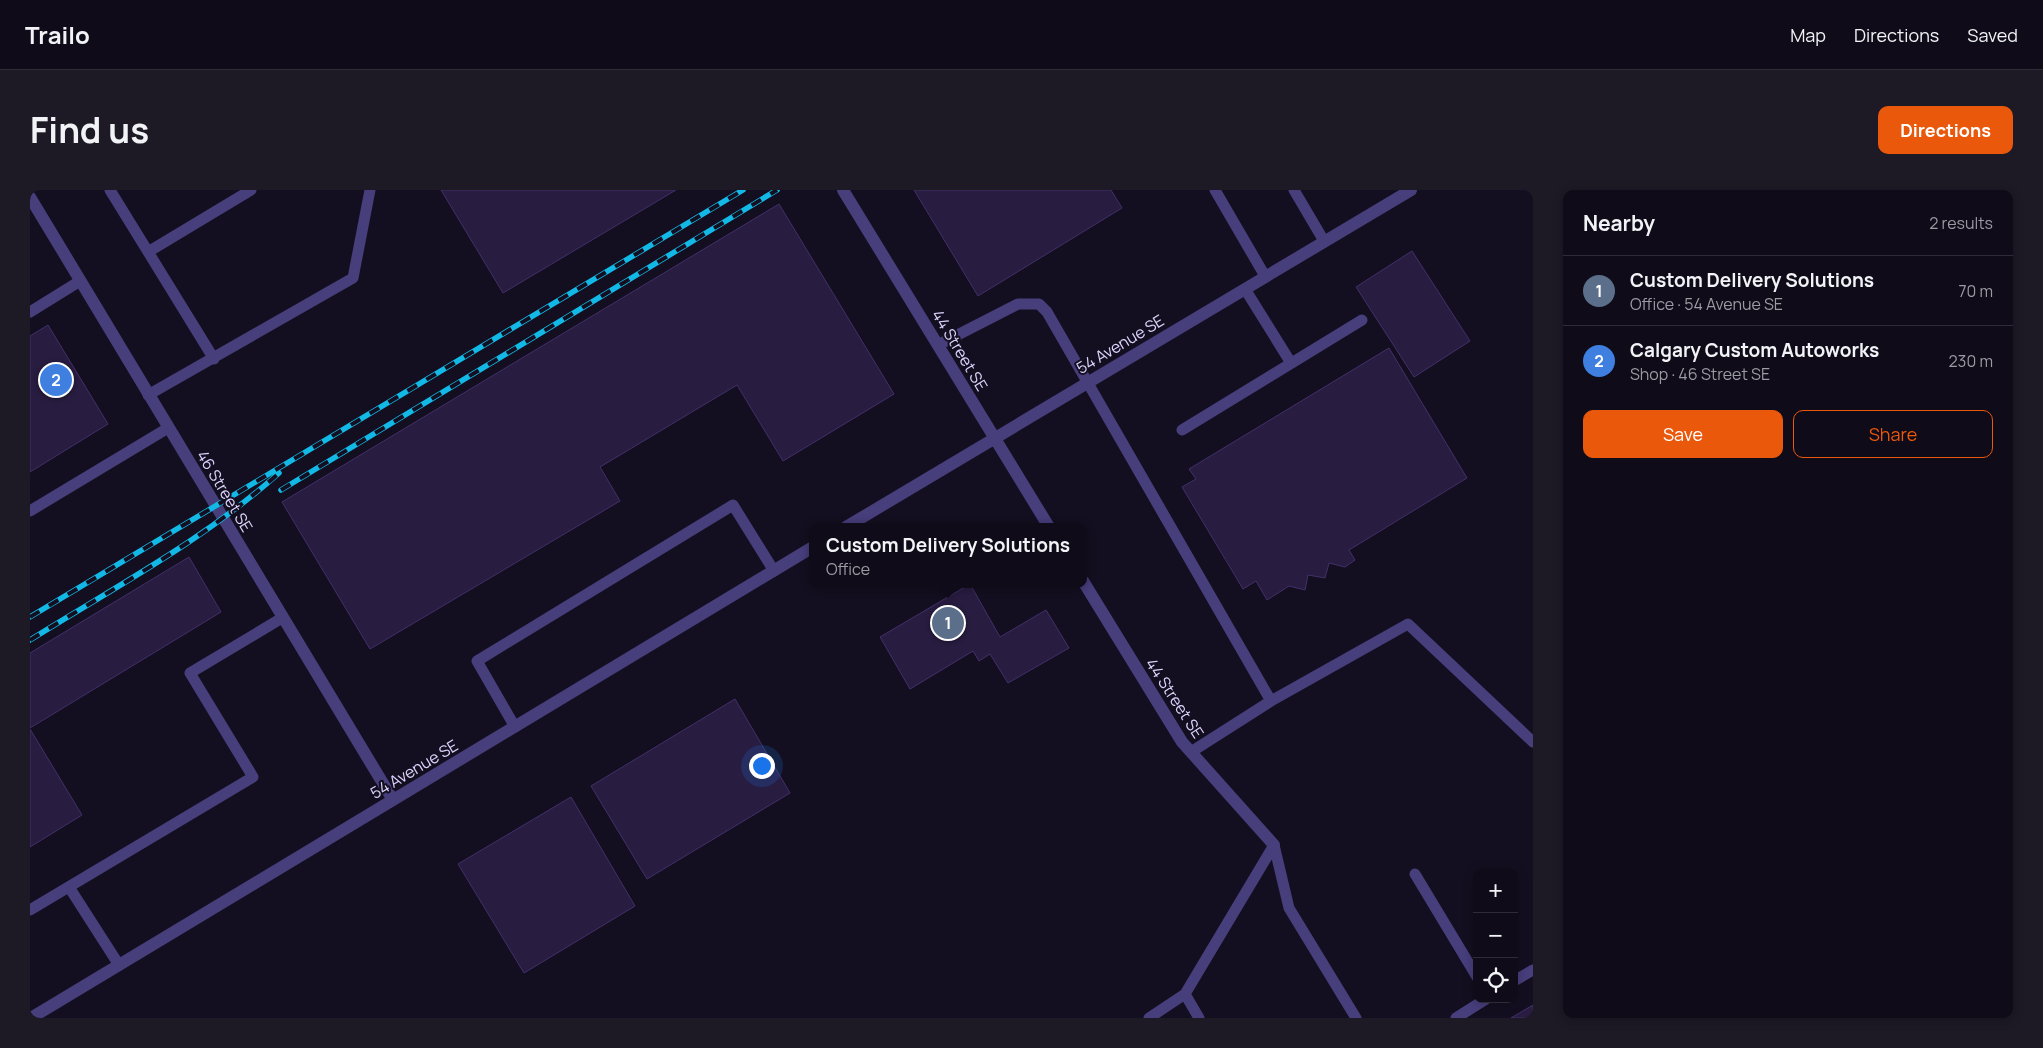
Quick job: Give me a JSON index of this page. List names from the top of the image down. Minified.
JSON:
{"streets":{"street":["54 Avenue SE","44 Street SE","46 Street SE"]},"crossings":[["54 Avenue SE","44 Street SE"],["54 Avenue SE","46 Street SE"]],"page":{"header":"Trailo","nav":["Map","Directions","Saved"],"title":"Find us","buttons":["Directions",["Save","Share"]],"heading":["Nearby","2 results"],"list":[{"mark":"1","name":"Custom Delivery Solutions","note":"Office · 54 Avenue SE","value":"70 m"},{"mark":"2","name":"Calgary Custom Autoworks","note":"Shop · 46 Street SE","value":"230 m"}],"pins":["2","1"],"popup":["Custom Delivery Solutions","Office"],"map_buttons":["+","−"]}}
